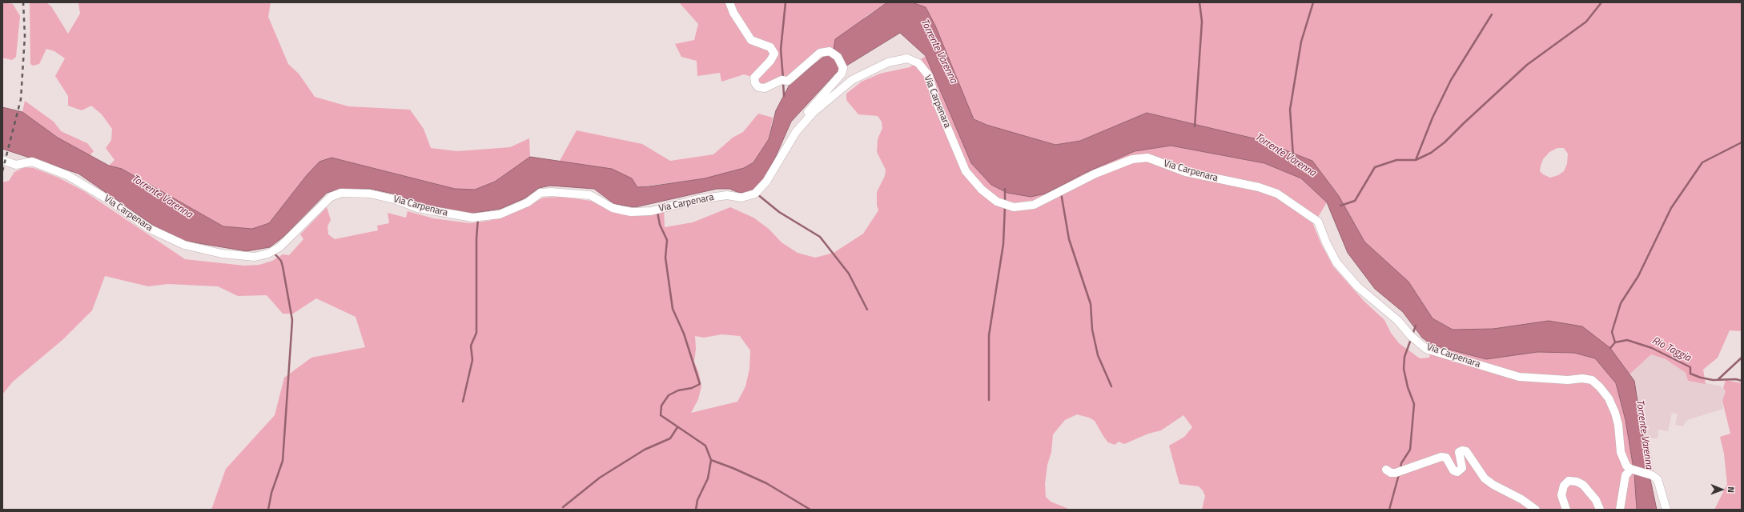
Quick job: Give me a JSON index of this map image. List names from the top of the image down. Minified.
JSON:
{"streets":{"street":["Via Carpenara"]},"water":["Torrente Varenna","Rio Taggia"],"north":"right"}
